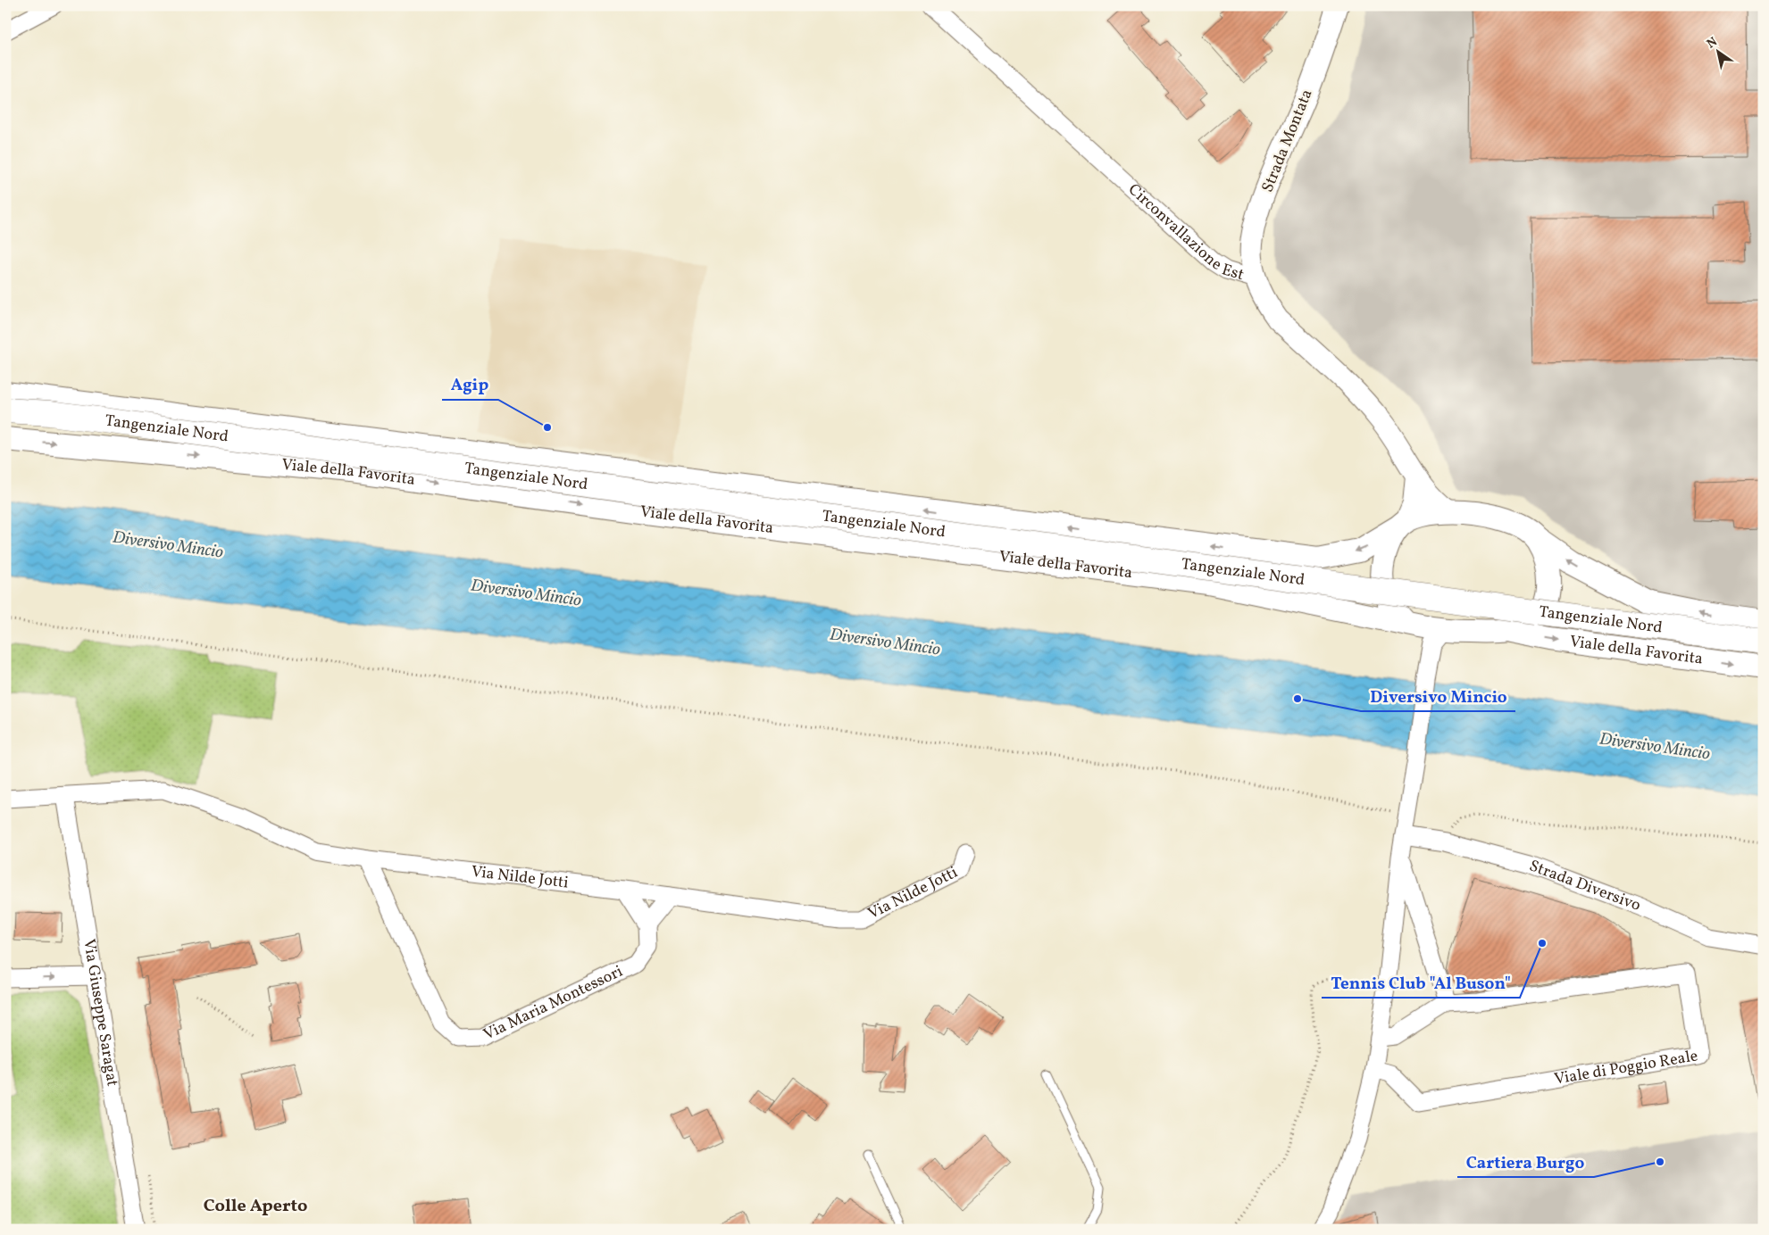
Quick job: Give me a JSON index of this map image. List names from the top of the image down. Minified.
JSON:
{"streets":{"highway":["Tangenziale Nord"],"main road":["Viale della Favorita"],"street":["Strada Montata","Circonvallazione Est","Via Nilde Jotti","Strada Diversivo","Via Maria Montessori","Via Giuseppe Saragat","Viale di Poggio Reale"]},"crossings":[["Strada Montata","Circonvallazione Est"],["Circonvallazione Est","Viale della Favorita"],["Via Nilde Jotti","Via Maria Montessori"],["Via Nilde Jotti","Via Giuseppe Saragat"]],"districts":["Colle Aperto"],"water":["Diversivo Mincio"],"places":["Agip","Diversivo Mincio","Tennis Club \"Al Buson\"","Cartiera Burgo"],"north":"top left"}
